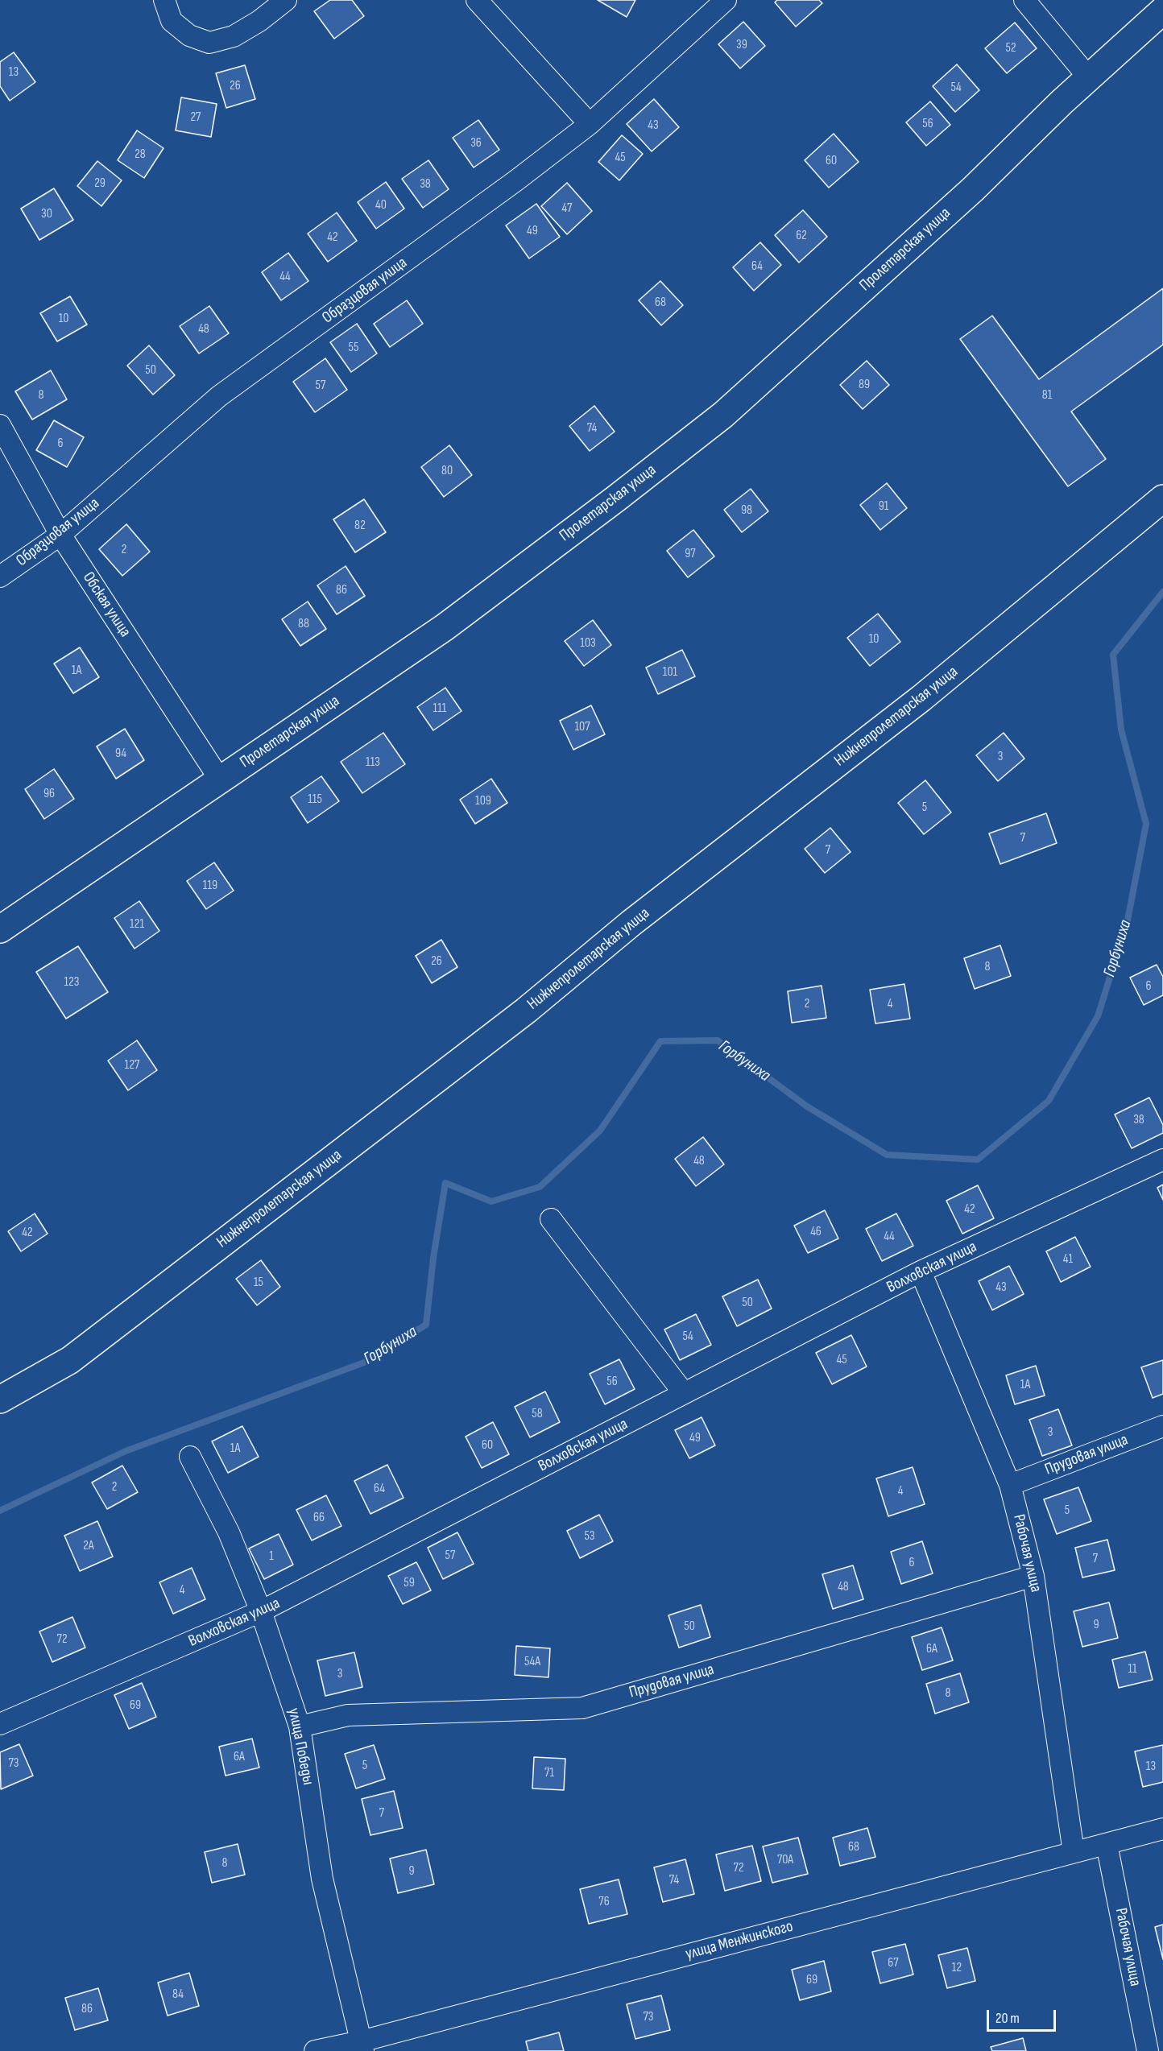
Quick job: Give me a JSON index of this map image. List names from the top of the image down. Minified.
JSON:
{"streets":{"main road":["Пролетарская улица","Нижнепролетарская улица"],"street":["Образцовая улица","Обская улица","Волховская улица","Прудовая улица","Рабочая улица","улица Победы","улица Менжинского"]},"crossings":[["Пролетарская улица","Обская улица"],["Образцовая улица","Обская улица"],["Волховская улица","Рабочая улица"],["Волховская улица","улица Победы"],["Прудовая улица","Рабочая улица"],["Прудовая улица","улица Победы"],["Рабочая улица","улица Менжинского"],["улица Победы","улица Менжинского"]],"water":["Горбуниха"],"house_numbers":["39","52","13","26","54","27","56","43","36","28","45","60","29","38","40","47","30","49","62","42","64","44","68","10","48","55","50","89","57","8","81","74","6","80","91","98","82","2","97","86","88","10","103","1А","101","111","107","94","3","113","96","115","109","5","7","7","119","121","26","8","123","6","2","4","127","38","48","42","46","42","44","41","15","43","50","54","45","56","1А","58","3","49","60","1А","2","64","4","5","66","53","2А","57","1","7","6","59","48","4","9","50","72","6А","54А","11","3","8","69","6А","73","5","13","71","7","68","70А","8","72","9","74","76","67","12","69","84","86","73"],"scale_bar":"20 m"}
